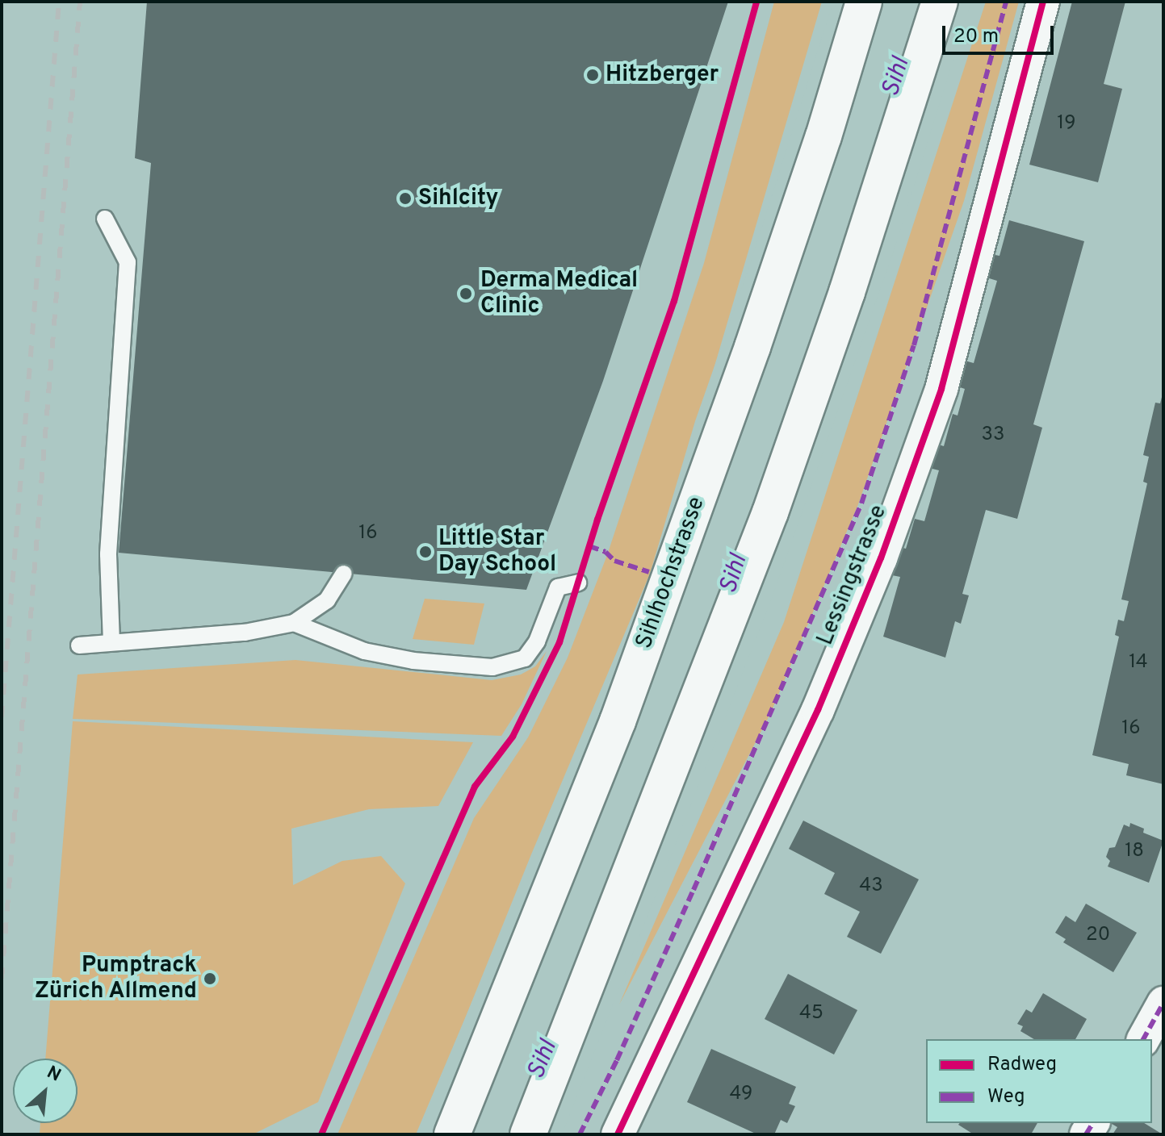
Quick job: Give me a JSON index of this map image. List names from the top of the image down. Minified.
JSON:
{"streets":{"highway":["Sihlhochstrasse"],"street":["Lessingstrasse"]},"water":["Sihl"],"places":["Hitzberger","Sihlcity","Derma Medical Clinic","Little Star Day School","Pumptrack Zürich Allmend"],"house_numbers":["19","33","16","14","16","18","43","20","45","49"],"legend":["Radweg","Weg"],"scale_bar":"20 m","north":"top right"}
